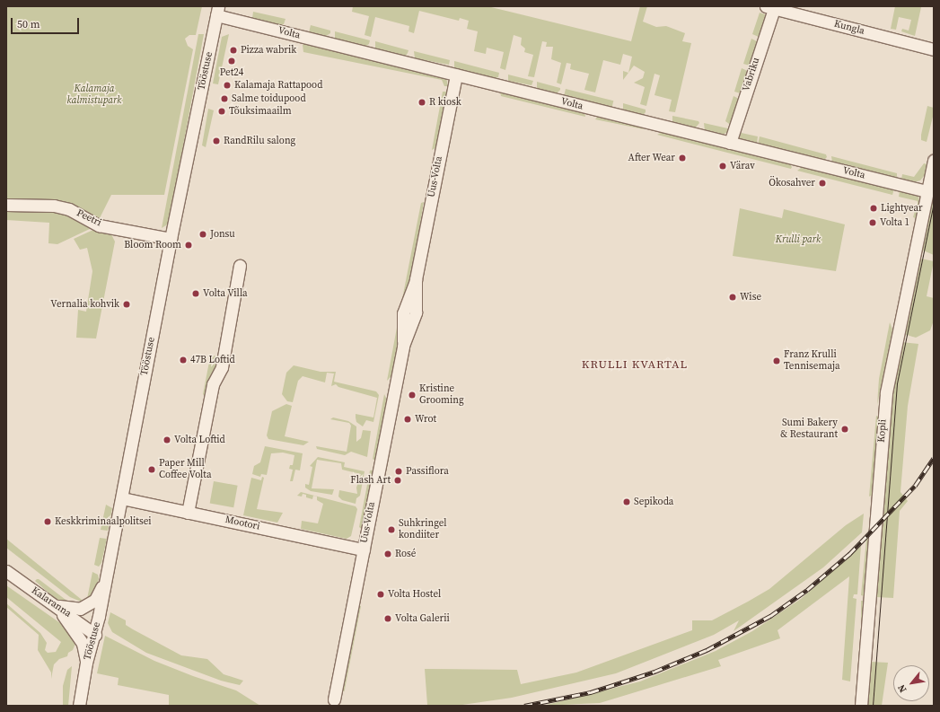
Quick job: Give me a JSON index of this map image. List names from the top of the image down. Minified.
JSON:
{"streets":{"street":["Kungla","Volta","Tööstuse","Vabriku","Uus-Volta","Peetri","Kopli","Mootori","Kalaranna"]},"crossings":[["Kungla","Vabriku"],["Volta","Tööstuse"],["Volta","Vabriku"],["Volta","Uus-Volta"],["Volta","Kopli"],["Tööstuse","Peetri"],["Tööstuse","Mootori"],["Tööstuse","Kalaranna"],["Uus-Volta","Mootori"]],"districts":["KRULLI KVARTAL"],"parks":["Kalamaja kalmistupark","Krulli park"],"places":["Pizza wabrik","Pet24","Kalamaja Rattapood","Salme toidupood","R kiosk","Tõuksimaailm","RandRilu salong","After Wear","Värav","Ökosahver","Lightyear","Volta 1","Jonsu","Bloom Room","Volta Villa","Wise","Vernalia kohvik","47B Loftid","Franz Krulli Tennisemaja","Kristine Grooming","Wrot","Sumi Bakery & Restaurant","Volta Loftid","Paper Mill Coffee Volta","Passiflora","Flash Art","Sepikoda","Keskkriminaalpolitsei","Suhkringel kondiiter","Rosé","Volta Hostel","Volta Galerii"],"scale_bar":"50 m","north":"bottom left"}
